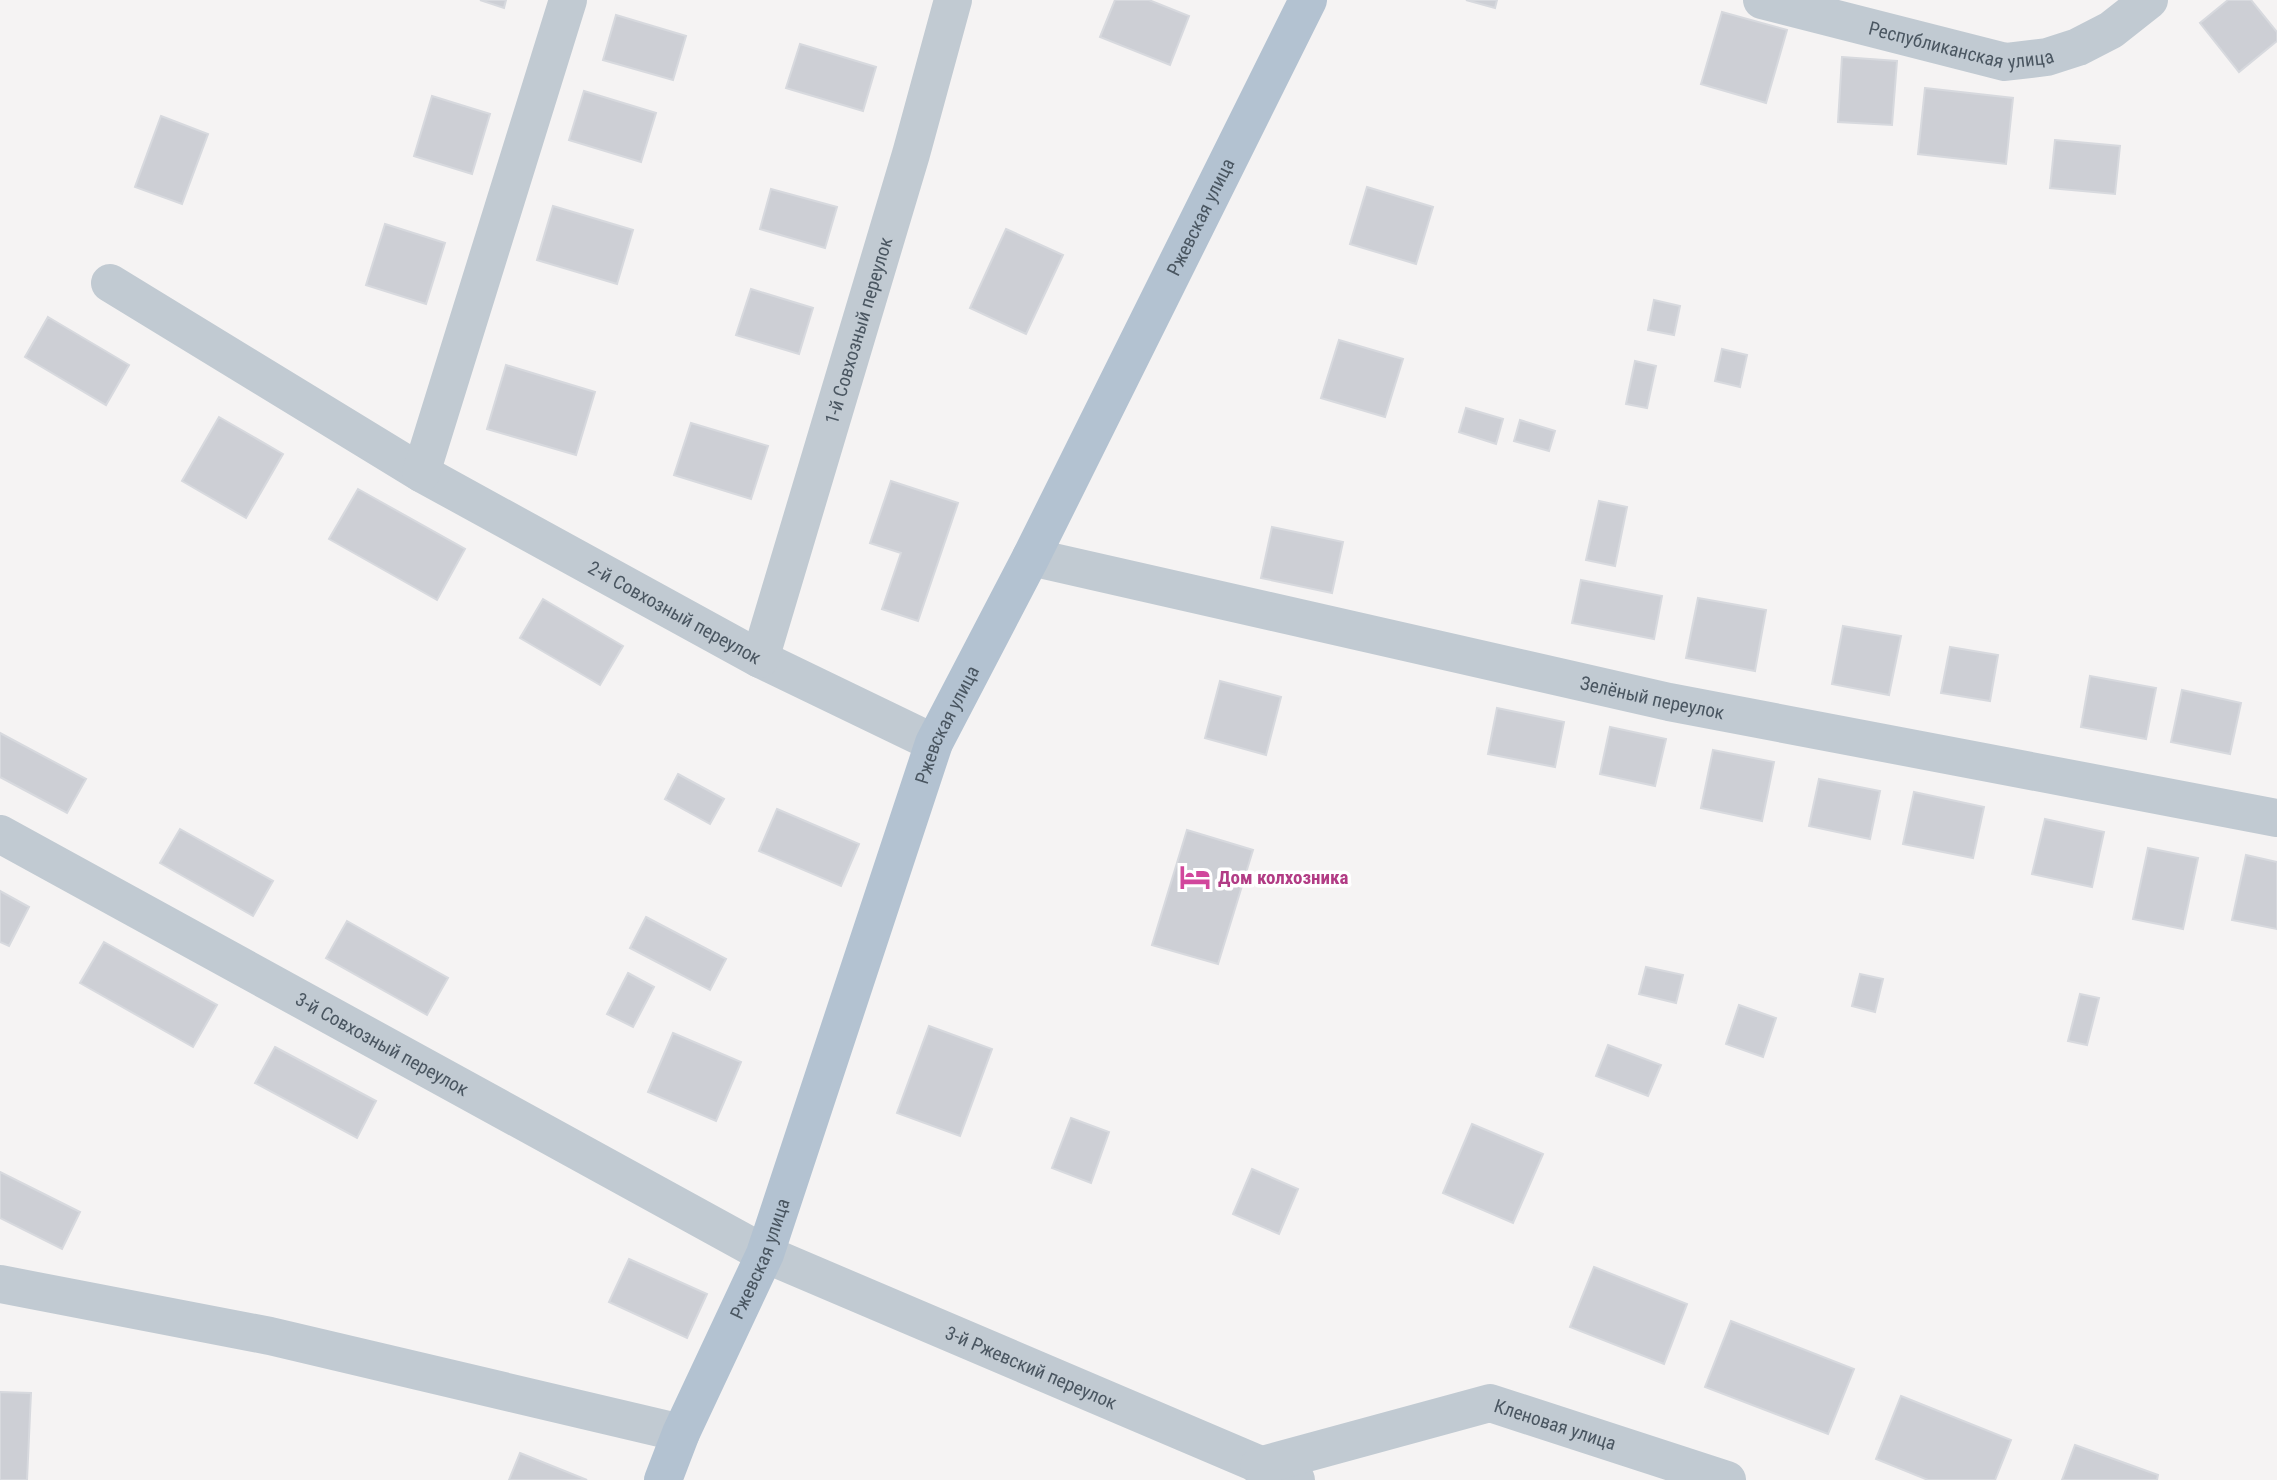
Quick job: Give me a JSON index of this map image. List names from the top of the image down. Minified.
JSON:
{"streets":{"main road":["Ржевская улица"],"street":["Республиканская улица","1-й Совхозный переулок","2-й Совхозный переулок","Зелёный переулок","3-й Совхозный переулок","3-й Ржевский переулок","Кленовая улица"]},"crossings":[["Ржевская улица","2-й Совхозный переулок"],["Ржевская улица","Зелёный переулок"],["Ржевская улица","3-й Совхозный переулок"],["Ржевская улица","3-й Ржевский переулок"],["1-й Совхозный переулок","2-й Совхозный переулок"],["3-й Совхозный переулок","3-й Ржевский переулок"],["3-й Ржевский переулок","Кленовая улица"]],"places":{"hotel":["Дом колхозника"]}}
